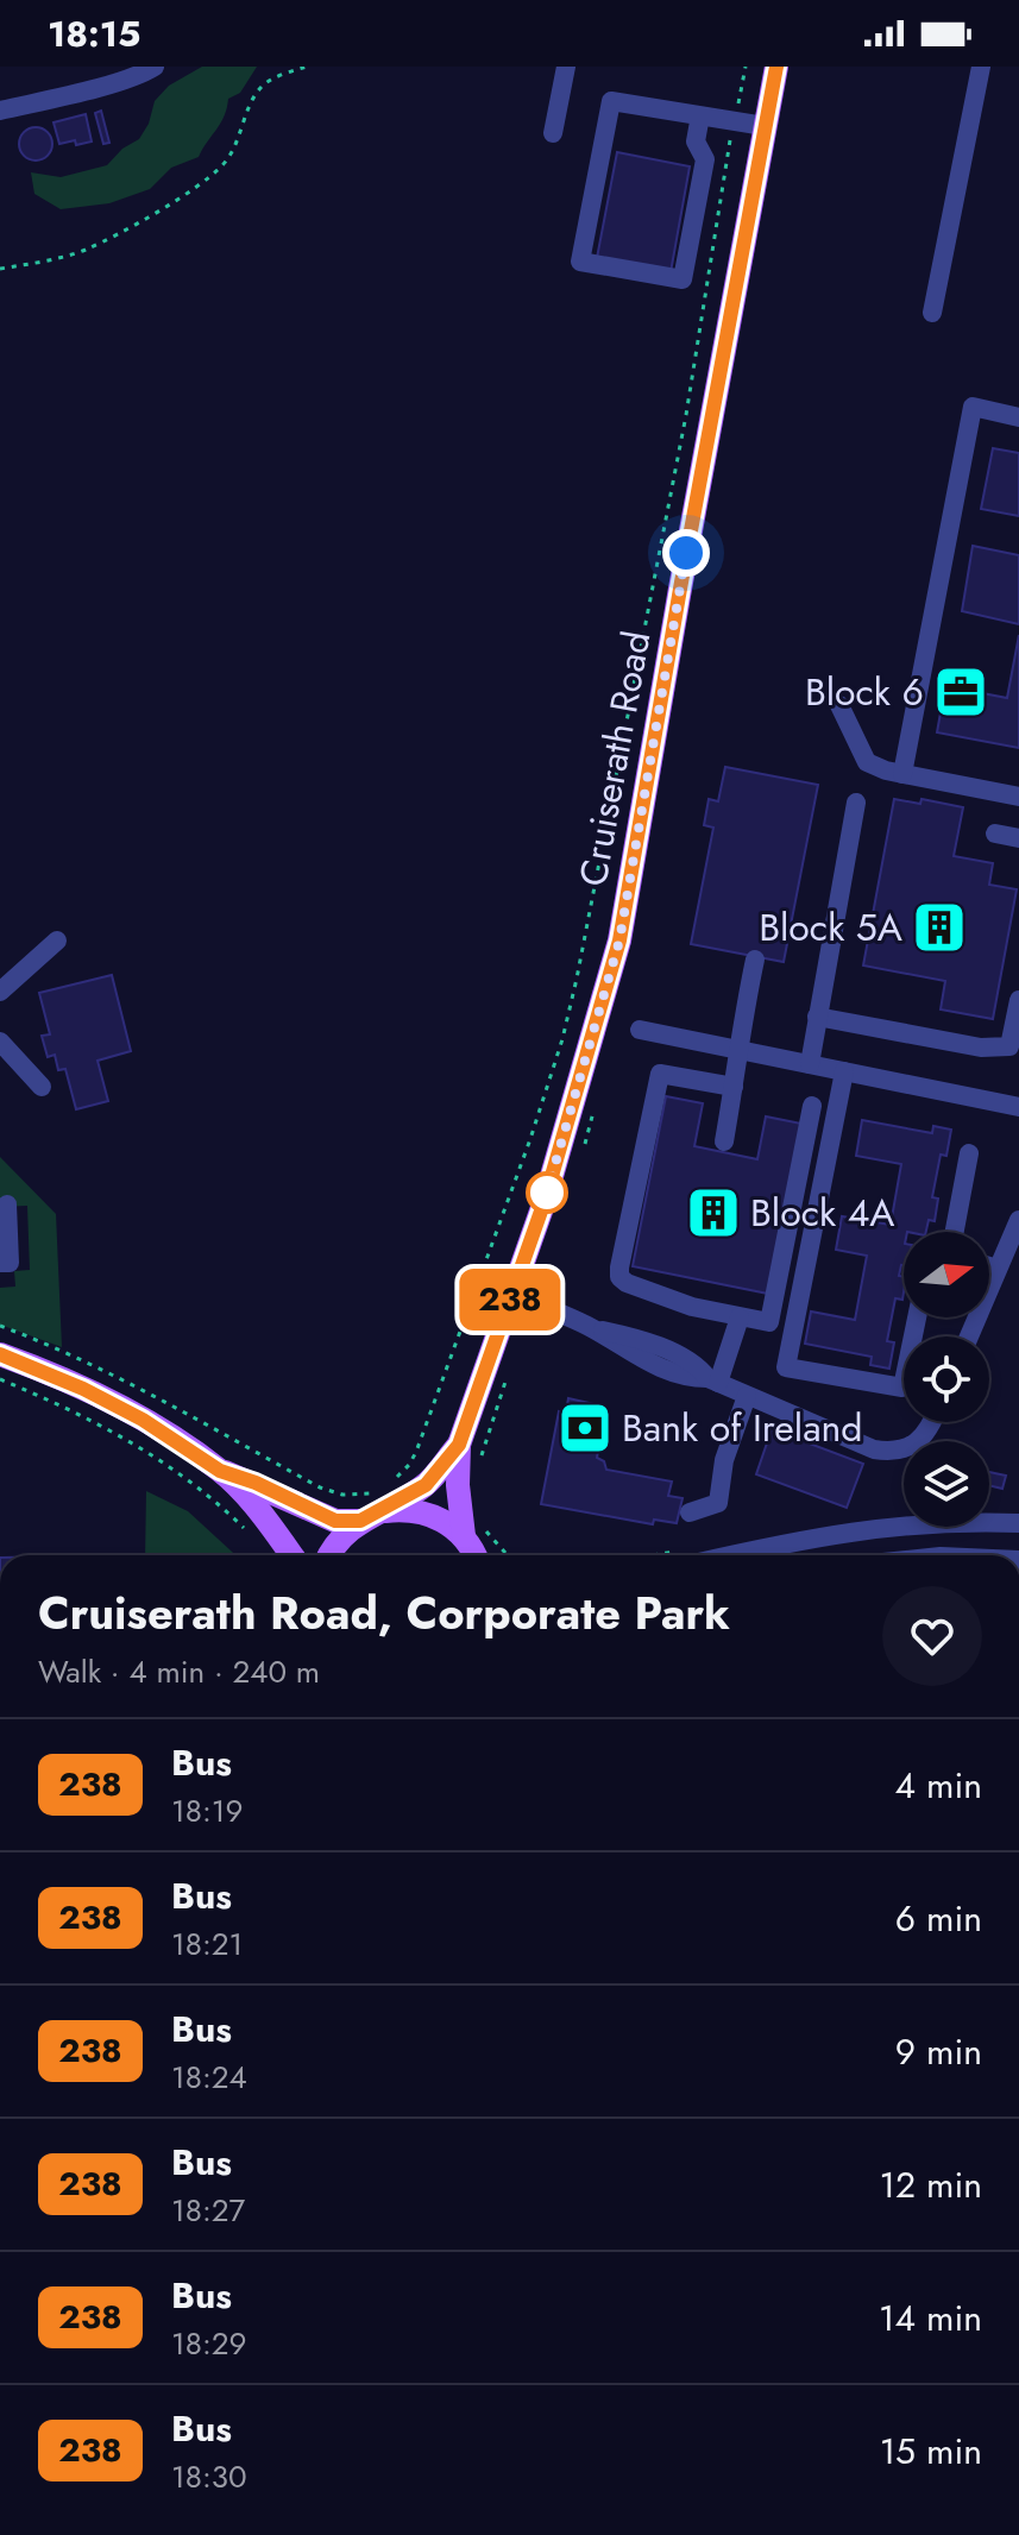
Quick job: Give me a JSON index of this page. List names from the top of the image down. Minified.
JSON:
{"streets":{"main road":["Cruiserath Road"]},"places":{"office":["Block 6"],"building":["Block 5A","Block 4A"],"bank":["Bank of Ireland"]},"lines":["bus line 238"],"north":"right","page":{"status":"18:15","on_map":"238","heading":["Cruiserath Road, Corporate Park","Walk · 4 min · 240 m"],"list":[{"mark":"238","name":"Bus","note":"18:19","value":"4 min"},{"mark":"238","name":"Bus","note":"18:21","value":"6 min"},{"mark":"238","name":"Bus","note":"18:24","value":"9 min"},{"mark":"238","name":"Bus","note":"18:27","value":"12 min"},{"mark":"238","name":"Bus","note":"18:29","value":"14 min"},{"mark":"238","name":"Bus","note":"18:30","value":"15 min"}]}}
